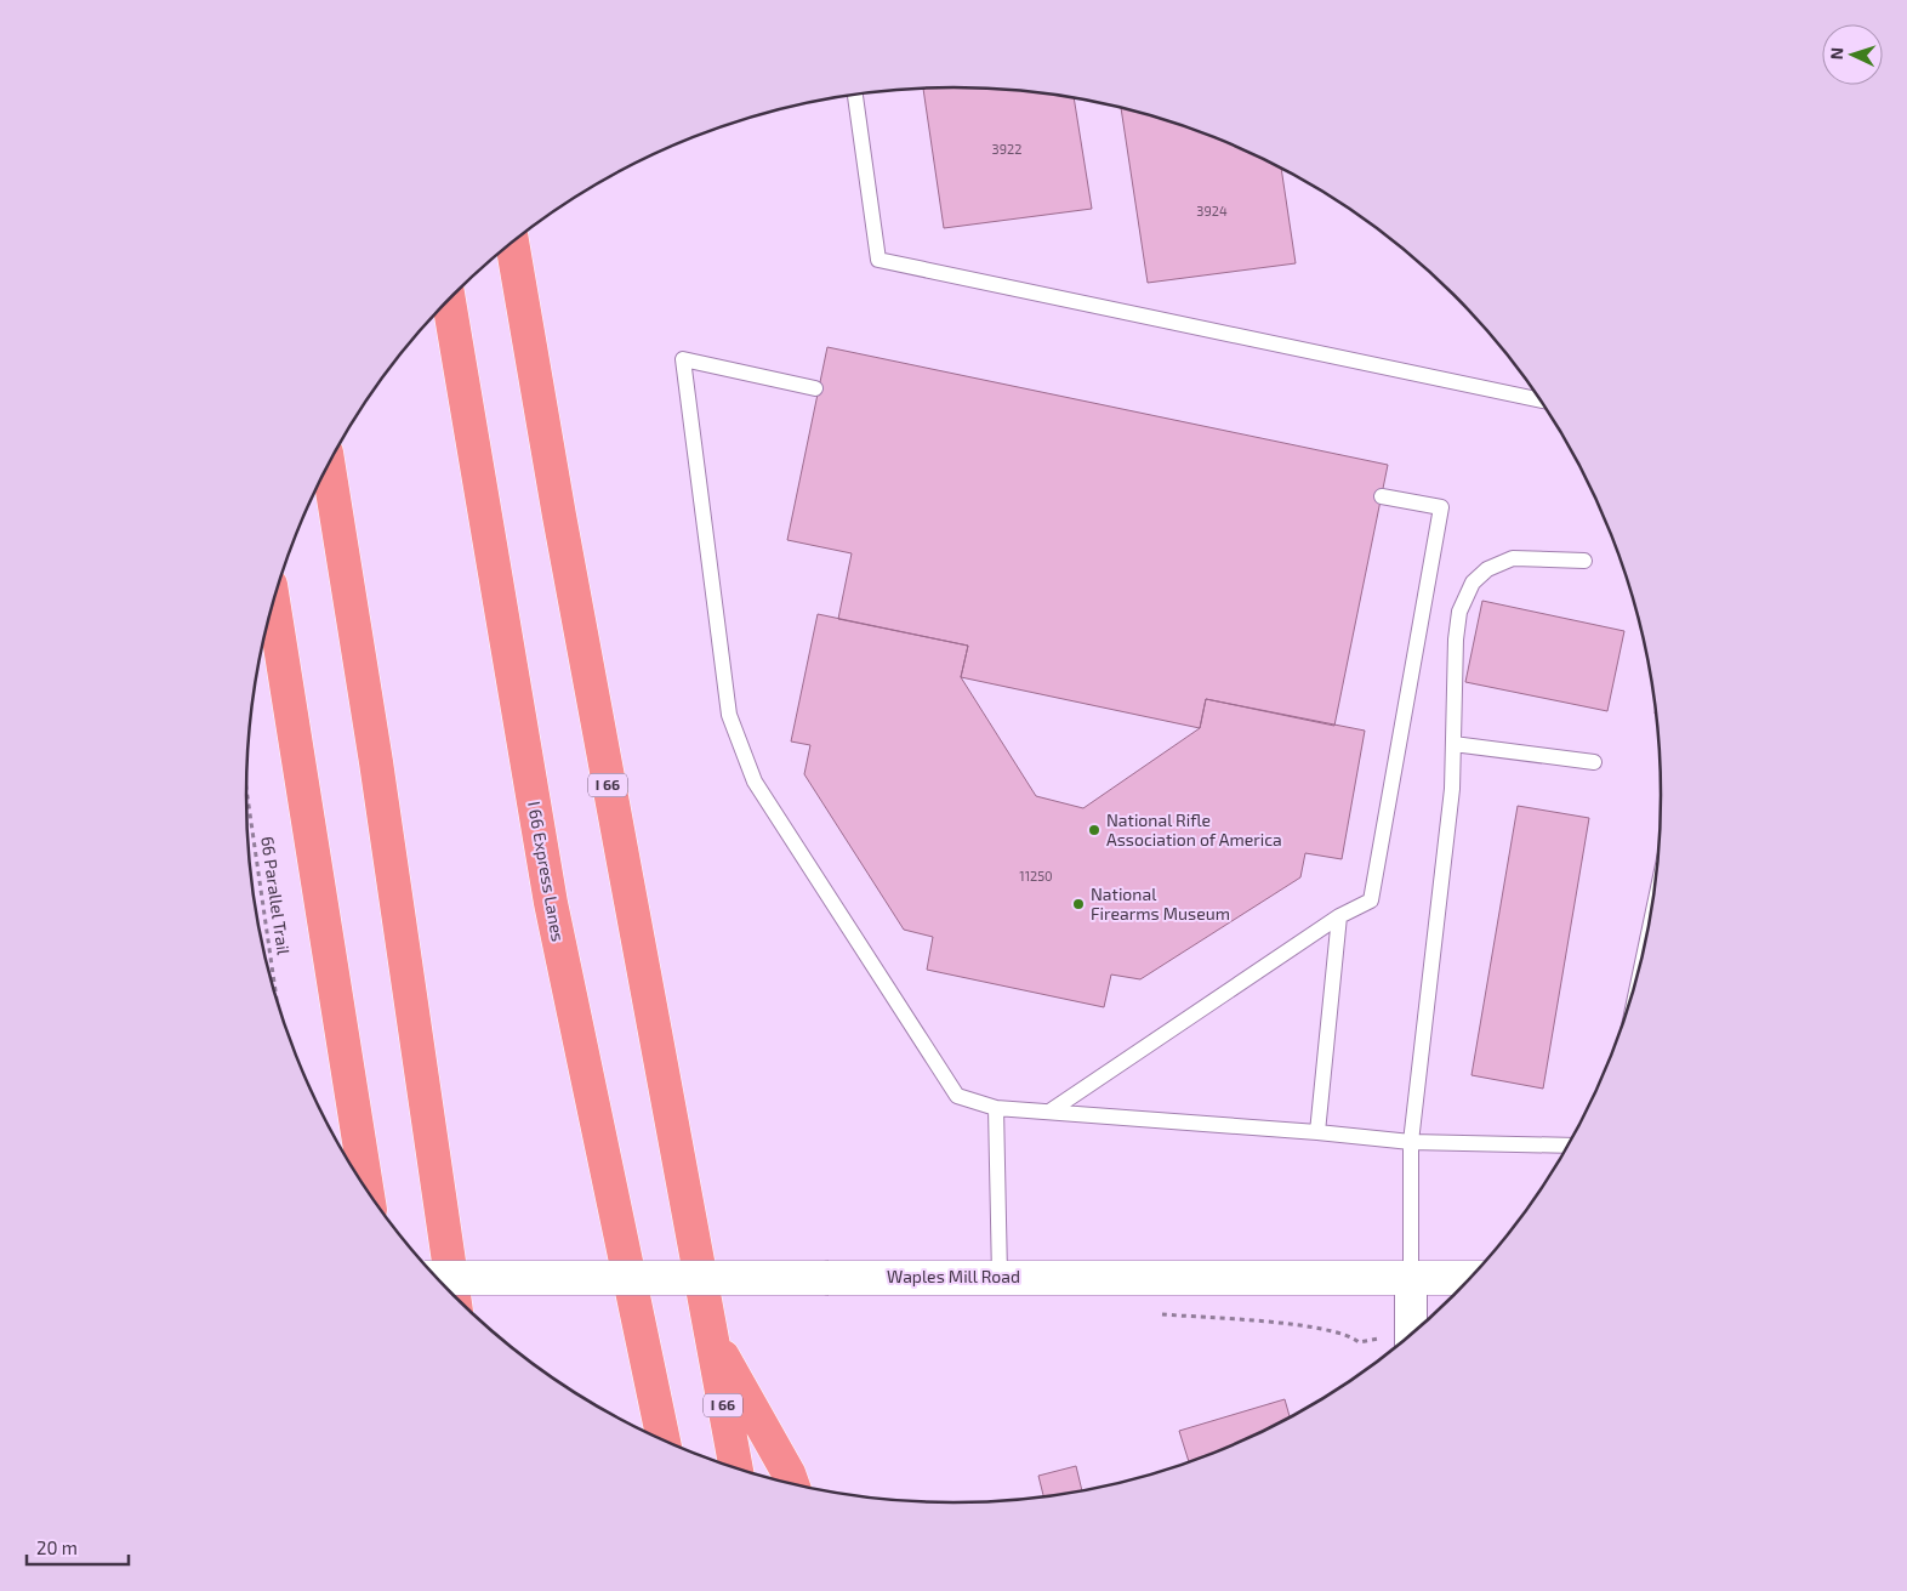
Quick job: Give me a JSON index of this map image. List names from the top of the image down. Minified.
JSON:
{"streets":{"highway":["I 66","I 66 Express Lanes"],"main road":["Waples Mill Road"],"path":["66 Parallel Trail"]},"places":["National Rifle Association of America","National Firearms Museum"],"house_numbers":["3922","3924","11250"],"scale_bar":"20 m","north":"left"}
